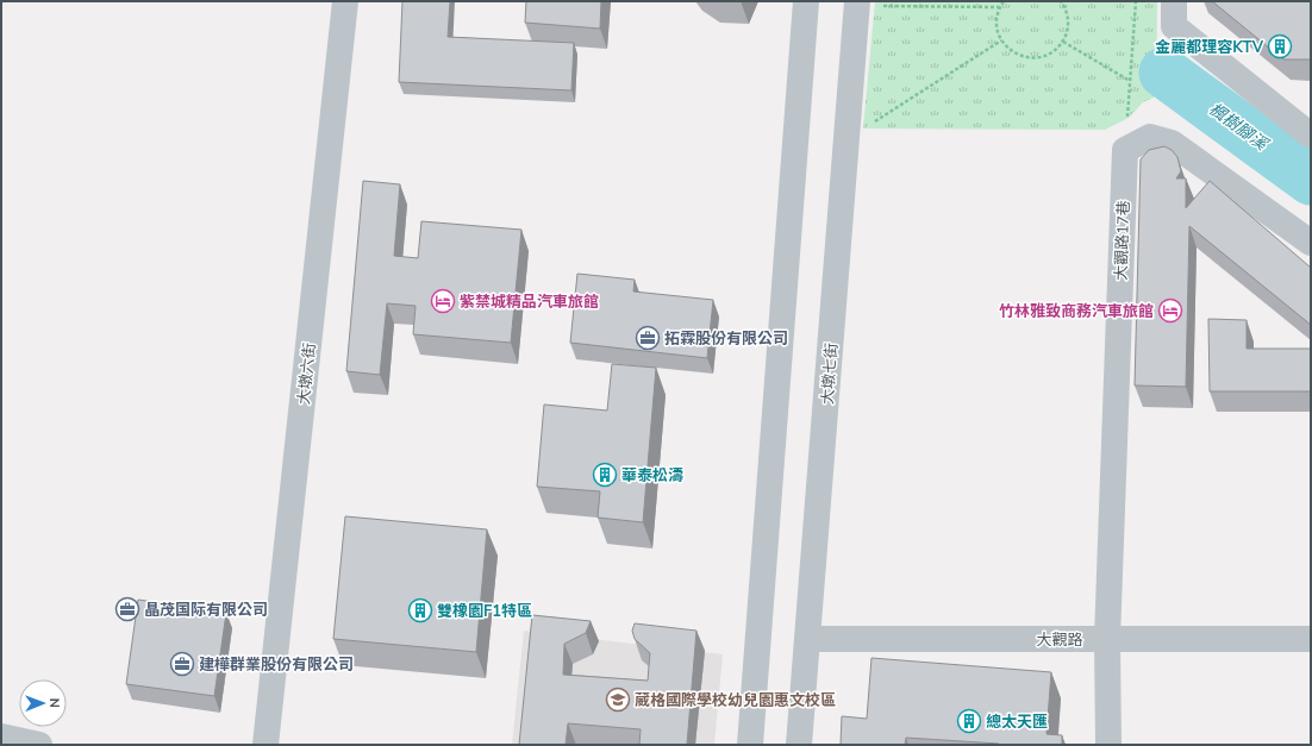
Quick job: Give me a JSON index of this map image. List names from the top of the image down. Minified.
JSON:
{"streets":{"street":["大觀路17巷","大墩六街","大墩七街","大觀路"]},"crossings":[["大觀路17巷","大觀路"],["大墩七街","大觀路"]],"water":["楓樹腳溪"],"places":{"building":["金麗都理容KTV","華泰松濤","雙橡園F1特區","總太天匯"],"hotel":["紫禁城精品汽車旅館","竹林雅致商務汽車旅館"],"office":["拓霖股份有限公司","晶茂国际有限公司","建樺群業股份有限公司"],"school or university":["葳格國際學校幼兒園惠文校區"]},"north":"right"}
